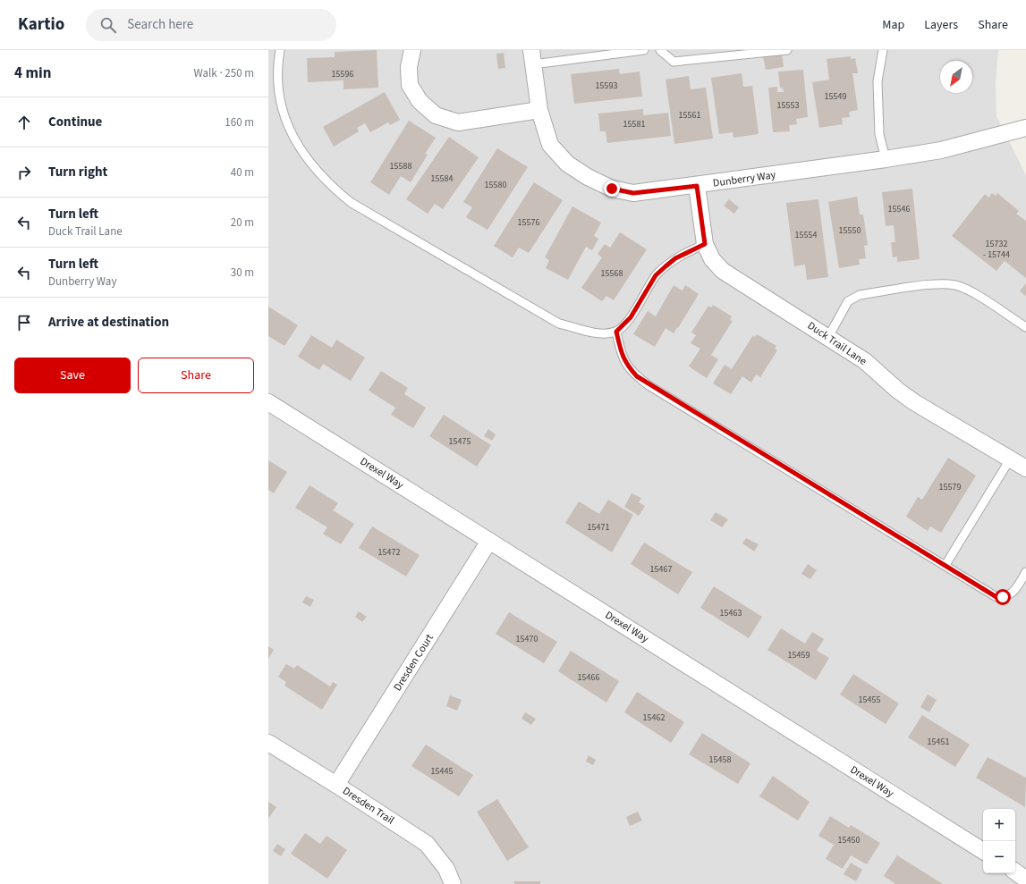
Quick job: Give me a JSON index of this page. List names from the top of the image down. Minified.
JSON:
{"streets":{"street":["Dunberry Way","Duck Trail Lane","Drexel Way","Dresden Court","Dresden Trail"]},"crossings":[["Dunberry Way","Duck Trail Lane"],["Drexel Way","Dresden Court"],["Dresden Court","Dresden Trail"]],"house_numbers":["15596","15593","15549","15553","15561","15581","15588","15584","15580","15546","15576","15550","15554","15732 - 15744","15568","15475","15579","15471","15472","15467","15463","15470","15459","15466","15455","15462","15451","15458","15445","15450"],"north":"bottom left","page":{"header":"Kartio","search":"Search here","nav":["Map","Layers","Share"],"heading":["4 min","Walk · 250 m"],"list":[["Continue","160 m"],["Turn right","40 m"],["Turn left","Duck Trail Lane","20 m"],["Turn left","Dunberry Way","30 m"],"Arrive at destination"],"buttons":["Save","Share"],"map_buttons":["+","−"]}}
